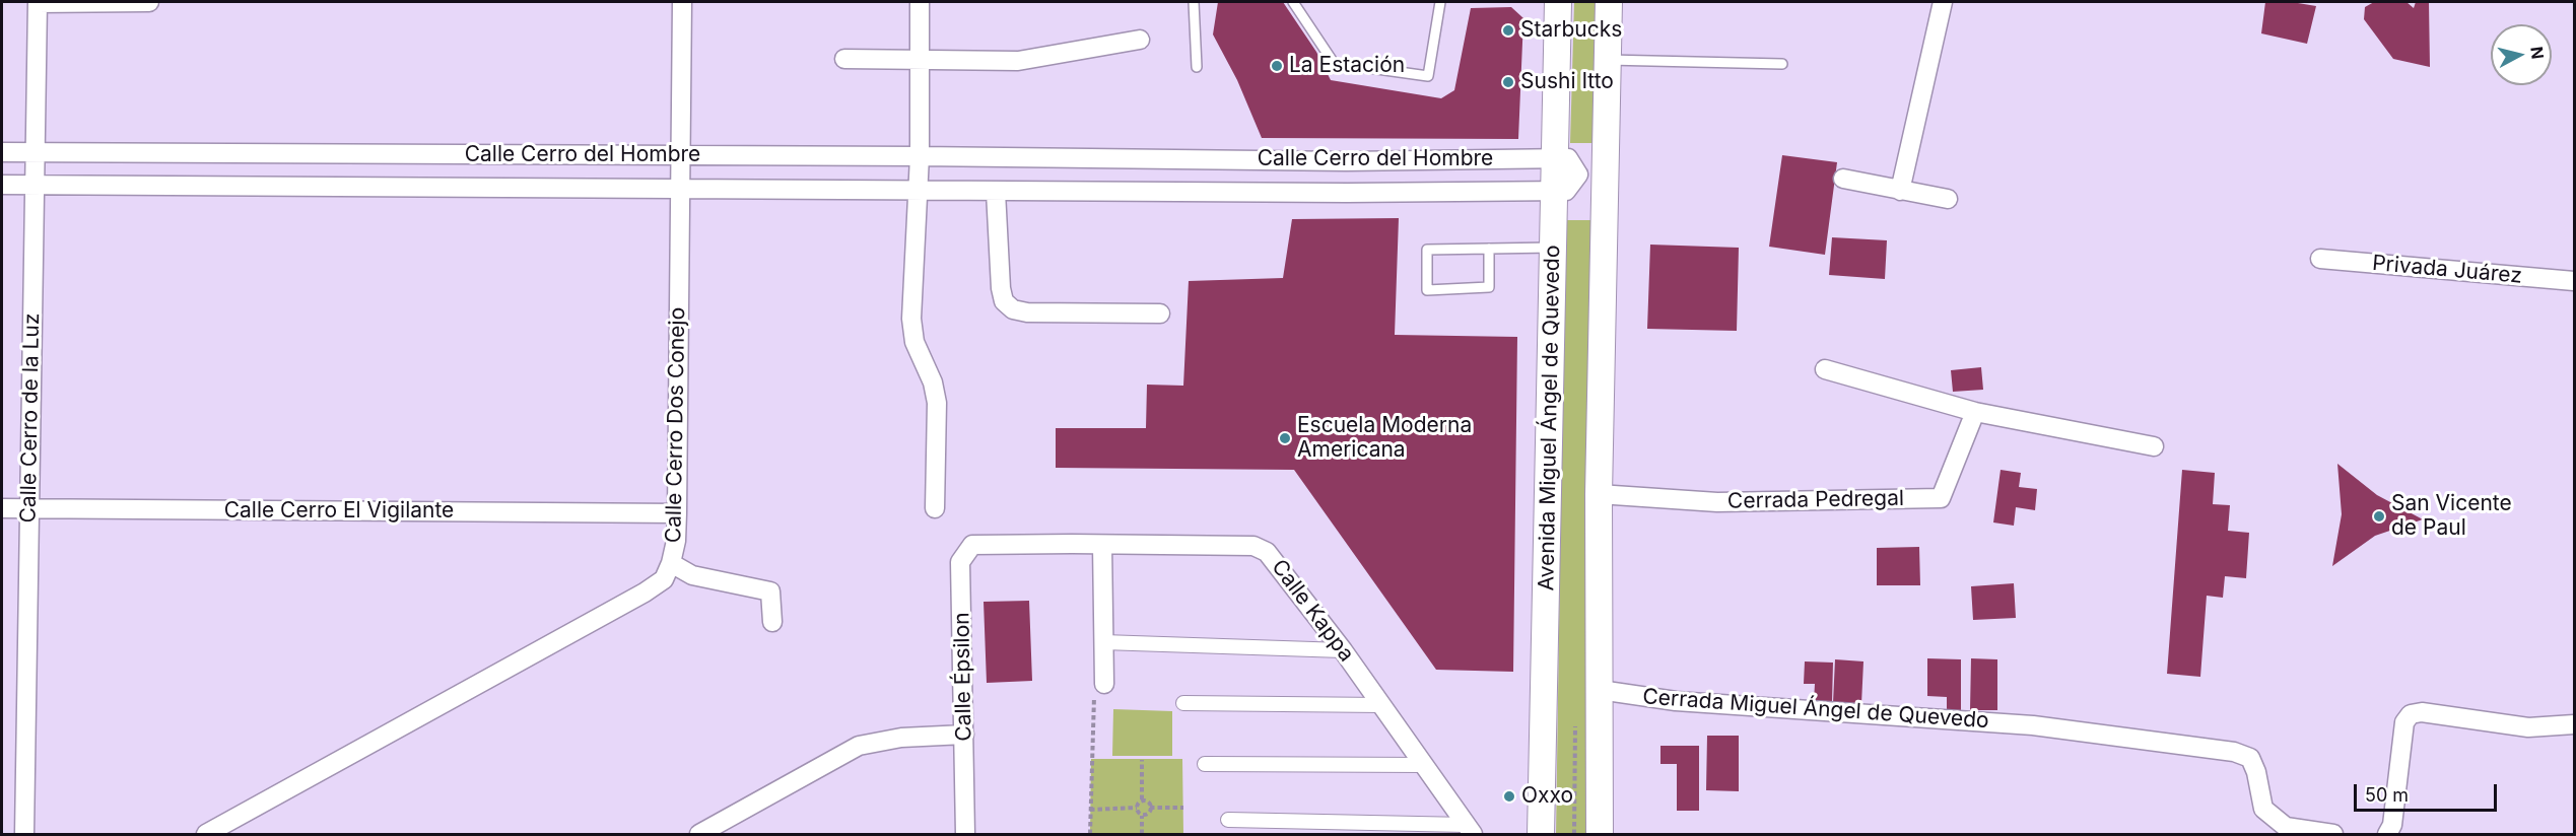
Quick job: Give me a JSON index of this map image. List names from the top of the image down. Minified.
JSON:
{"streets":{"main road":["Avenida Miguel Ángel de Quevedo"],"street":["Calle Cerro del Hombre","Privada Juárez","Calle Cerro de la Luz","Calle Cerro Dos Conejo","Cerrada Pedregal","Calle Cerro El Vigilante","Calle Kappa","Calle Épsilon","Cerrada Miguel Ángel de Quevedo"]},"crossings":[["Calle Cerro del Hombre","Calle Cerro de la Luz"],["Calle Cerro del Hombre","Avenida Miguel Ángel de Quevedo"],["Calle Cerro del Hombre","Calle Cerro Dos Conejo"],["Calle Cerro de la Luz","Calle Cerro El Vigilante"],["Calle Cerro Dos Conejo","Calle Cerro El Vigilante"],["Calle Kappa","Calle Épsilon"]],"places":["Starbucks","La Estación","Sushi Itto","Escuela Moderna Americana","San Vicente de Paul","Oxxo"],"scale_bar":"50 m","north":"right"}
